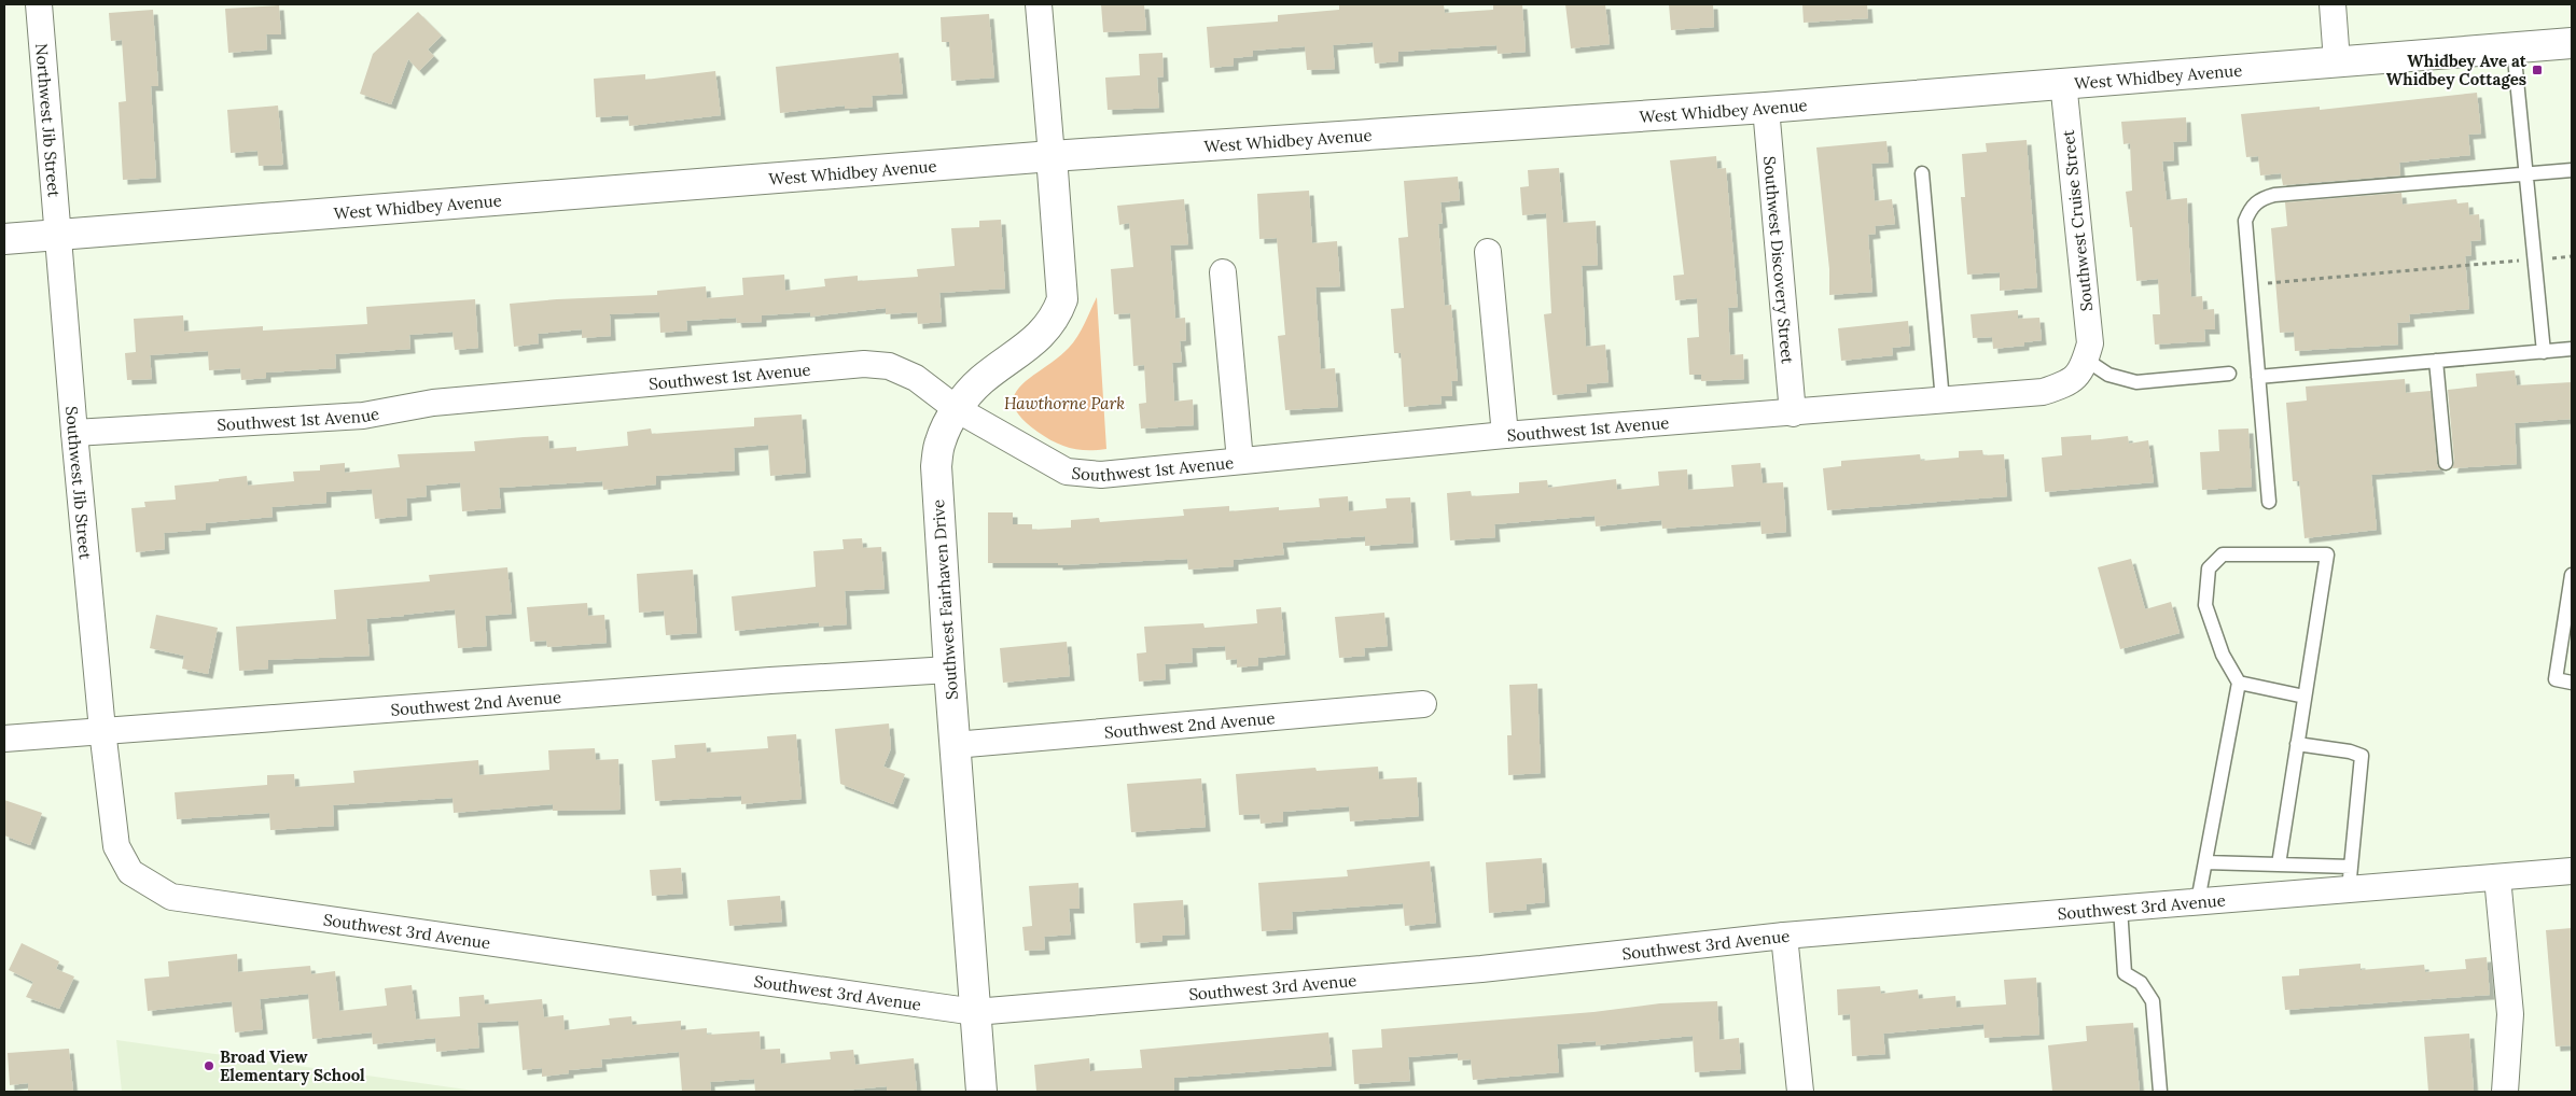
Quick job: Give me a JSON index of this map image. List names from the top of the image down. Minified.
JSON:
{"streets":{"street":["West Whidbey Avenue","Northwest Jib Street","Southwest Cruise Street","Southwest Discovery Street","Southwest 1st Avenue","Southwest Jib Street","Southwest Fairhaven Drive","Southwest 2nd Avenue","Southwest 3rd Avenue"]},"crossings":[["West Whidbey Avenue","Northwest Jib Street"],["West Whidbey Avenue","Southwest Cruise Street"],["West Whidbey Avenue","Southwest Discovery Street"],["West Whidbey Avenue","Southwest Jib Street"],["West Whidbey Avenue","Southwest Fairhaven Drive"],["Northwest Jib Street","Southwest Jib Street"],["Southwest Cruise Street","Southwest 1st Avenue"],["Southwest Discovery Street","Southwest 1st Avenue"],["Southwest 1st Avenue","Southwest Jib Street"],["Southwest 1st Avenue","Southwest Fairhaven Drive"],["Southwest Jib Street","Southwest 2nd Avenue"],["Southwest Jib Street","Southwest 3rd Avenue"],["Southwest Fairhaven Drive","Southwest 2nd Avenue"],["Southwest Fairhaven Drive","Southwest 3rd Avenue"],["Southwest 2nd Avenue","Southwest 3rd Avenue"]],"parks":["Hawthorne Park"],"places":{"transit":["Whidbey Ave at Whidbey Cottages"],"other":["Broad View Elementary School"]}}
